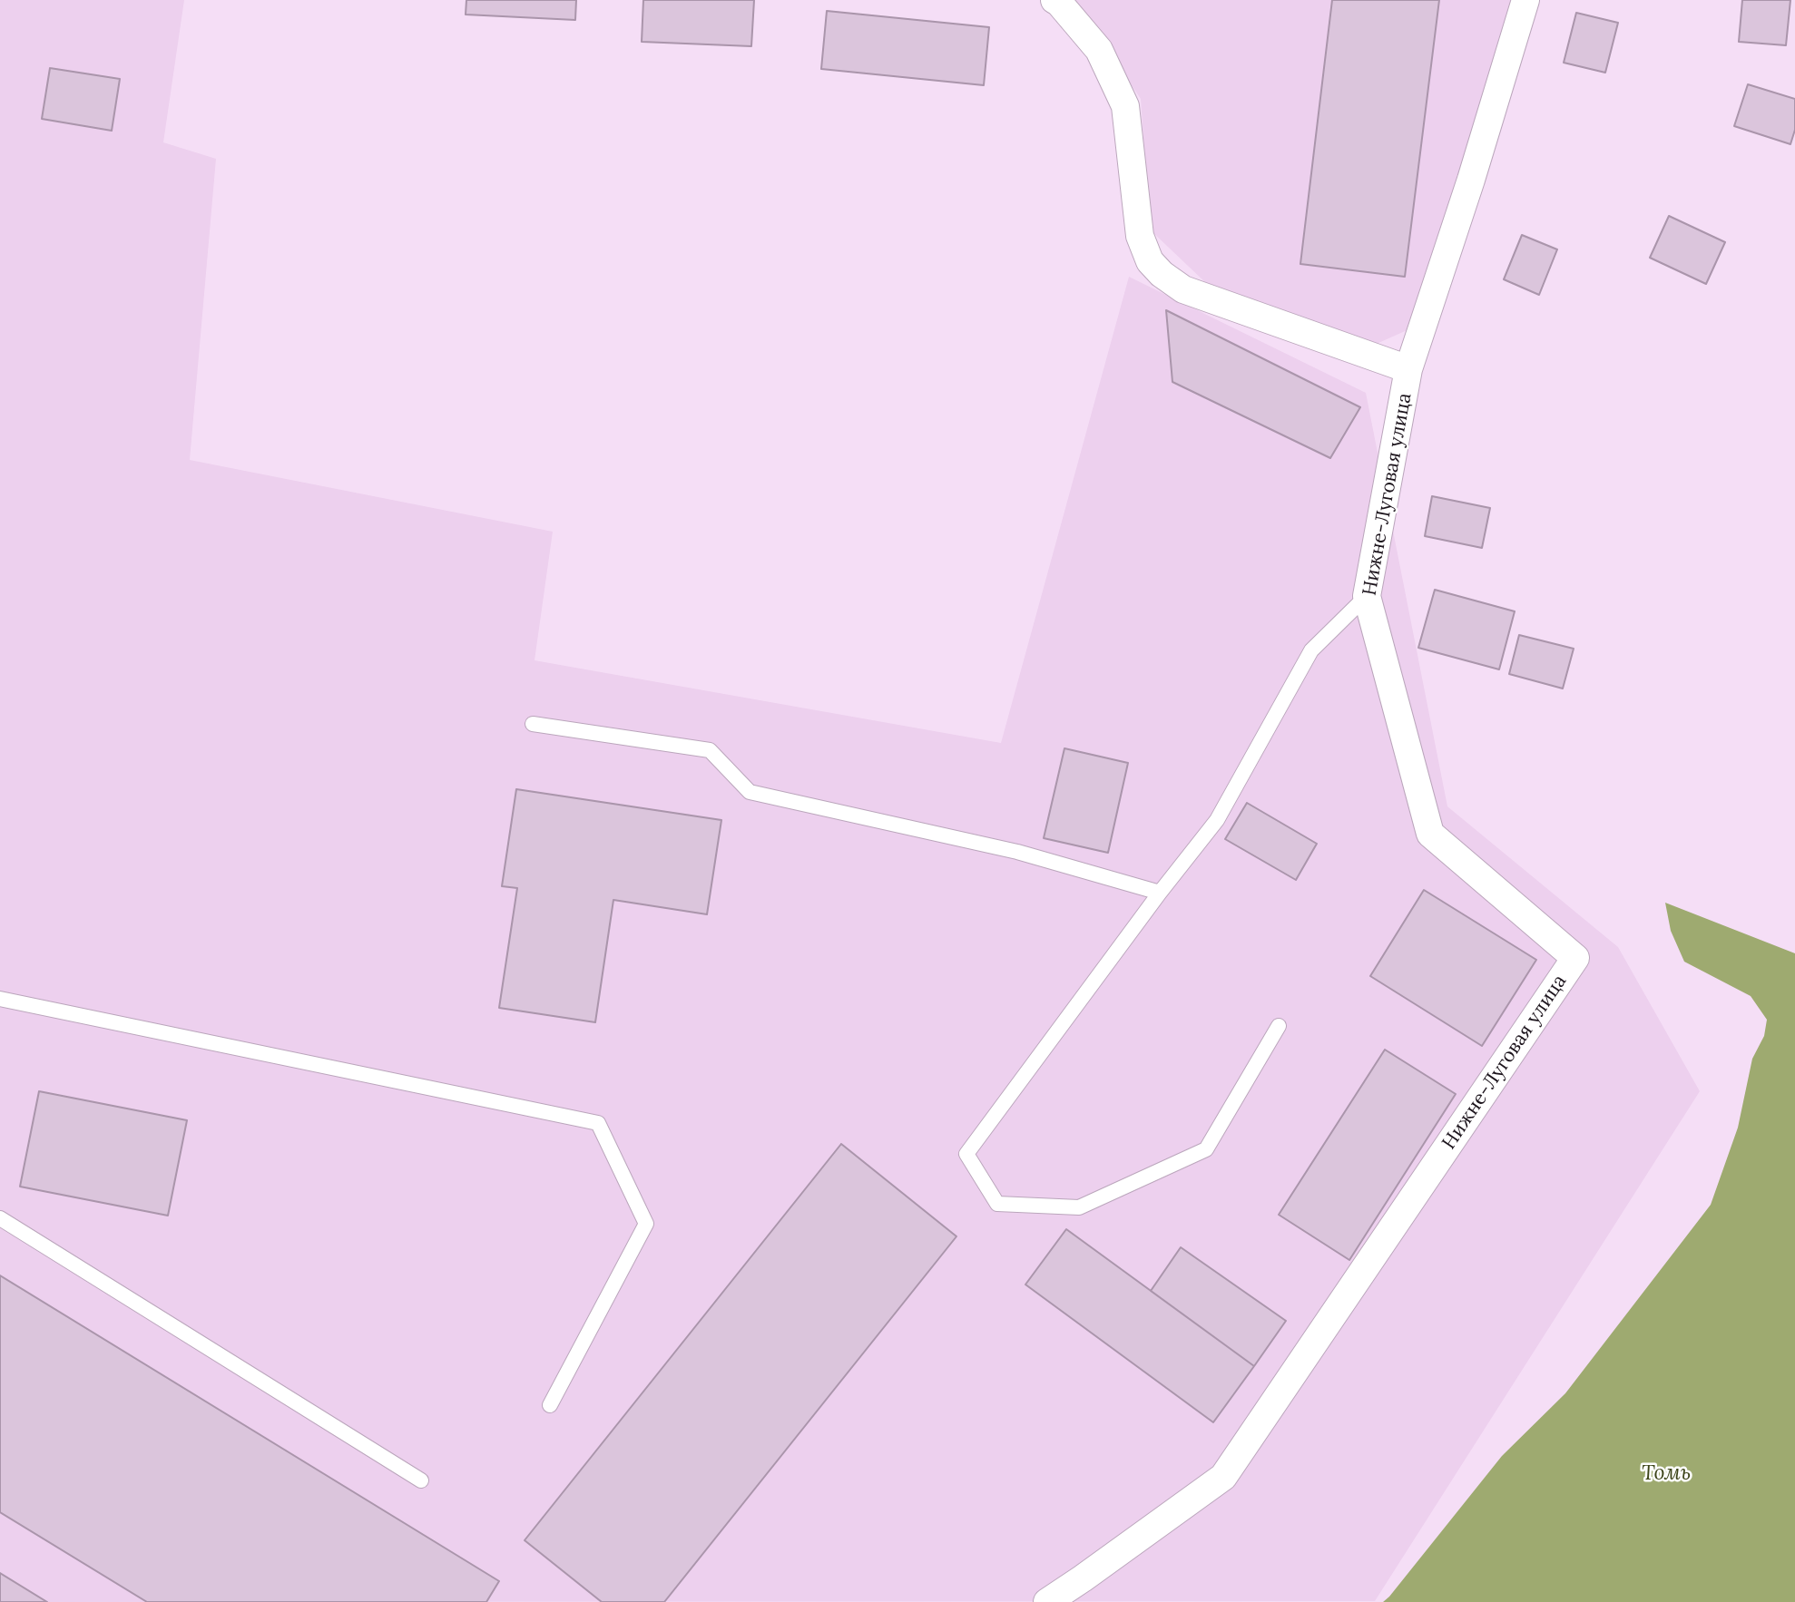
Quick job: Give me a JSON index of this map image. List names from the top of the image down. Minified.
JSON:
{"streets":{"street":["Нижне-Луговая улица"]},"water":["Томь"]}
